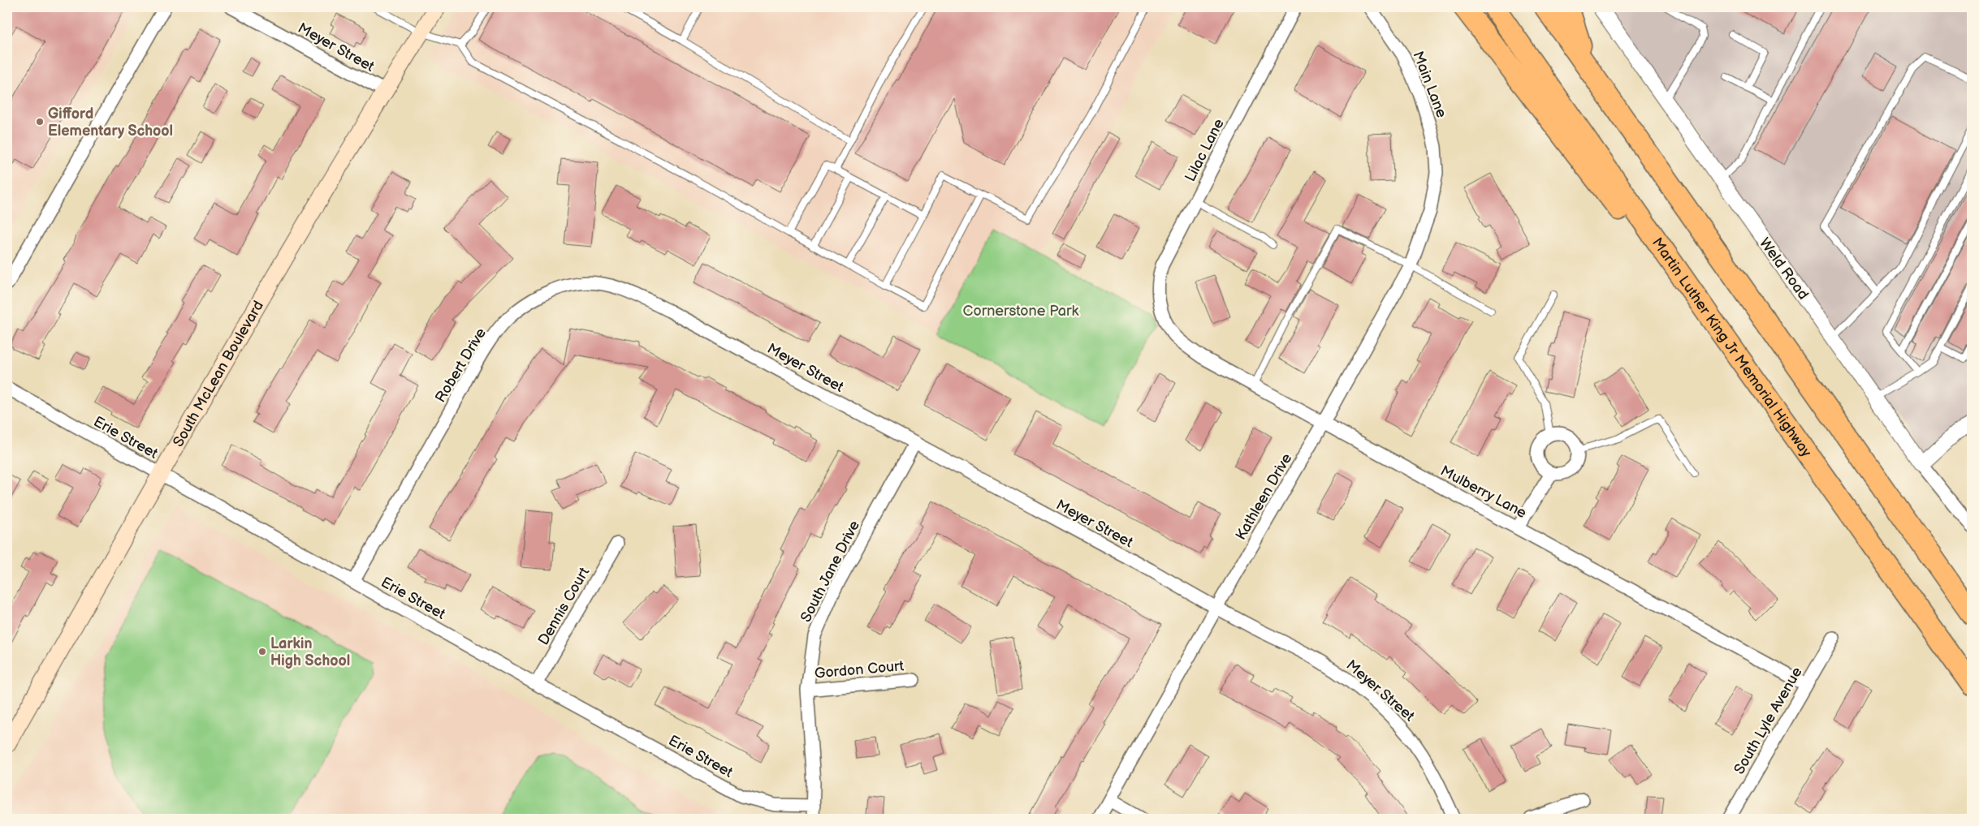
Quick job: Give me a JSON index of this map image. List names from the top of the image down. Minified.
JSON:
{"streets":{"highway":["Martin Luther King Jr Memorial Highway"],"main road":["South McLean Boulevard"],"street":["Meyer Street","Main Lane","Lilac Lane","Weld Road","Robert Drive","Erie Street","Mulberry Lane","Kathleen Drive","South Jane Drive","Dennis Court","Gordon Court","South Lyle Avenue"]},"crossings":[["Meyer Street","Robert Drive"],["Meyer Street","South McLean Boulevard"],["Meyer Street","Kathleen Drive"],["Meyer Street","South Jane Drive"],["Main Lane","Kathleen Drive"],["Lilac Lane","Mulberry Lane"],["Robert Drive","Erie Street"],["South McLean Boulevard","Erie Street"],["Erie Street","South Jane Drive"],["Erie Street","Dennis Court"],["Mulberry Lane","Kathleen Drive"],["Mulberry Lane","South Lyle Avenue"],["South Jane Drive","Gordon Court"]],"parks":["Cornerstone Park"],"places":["Gifford Elementary School","Larkin High School"]}
